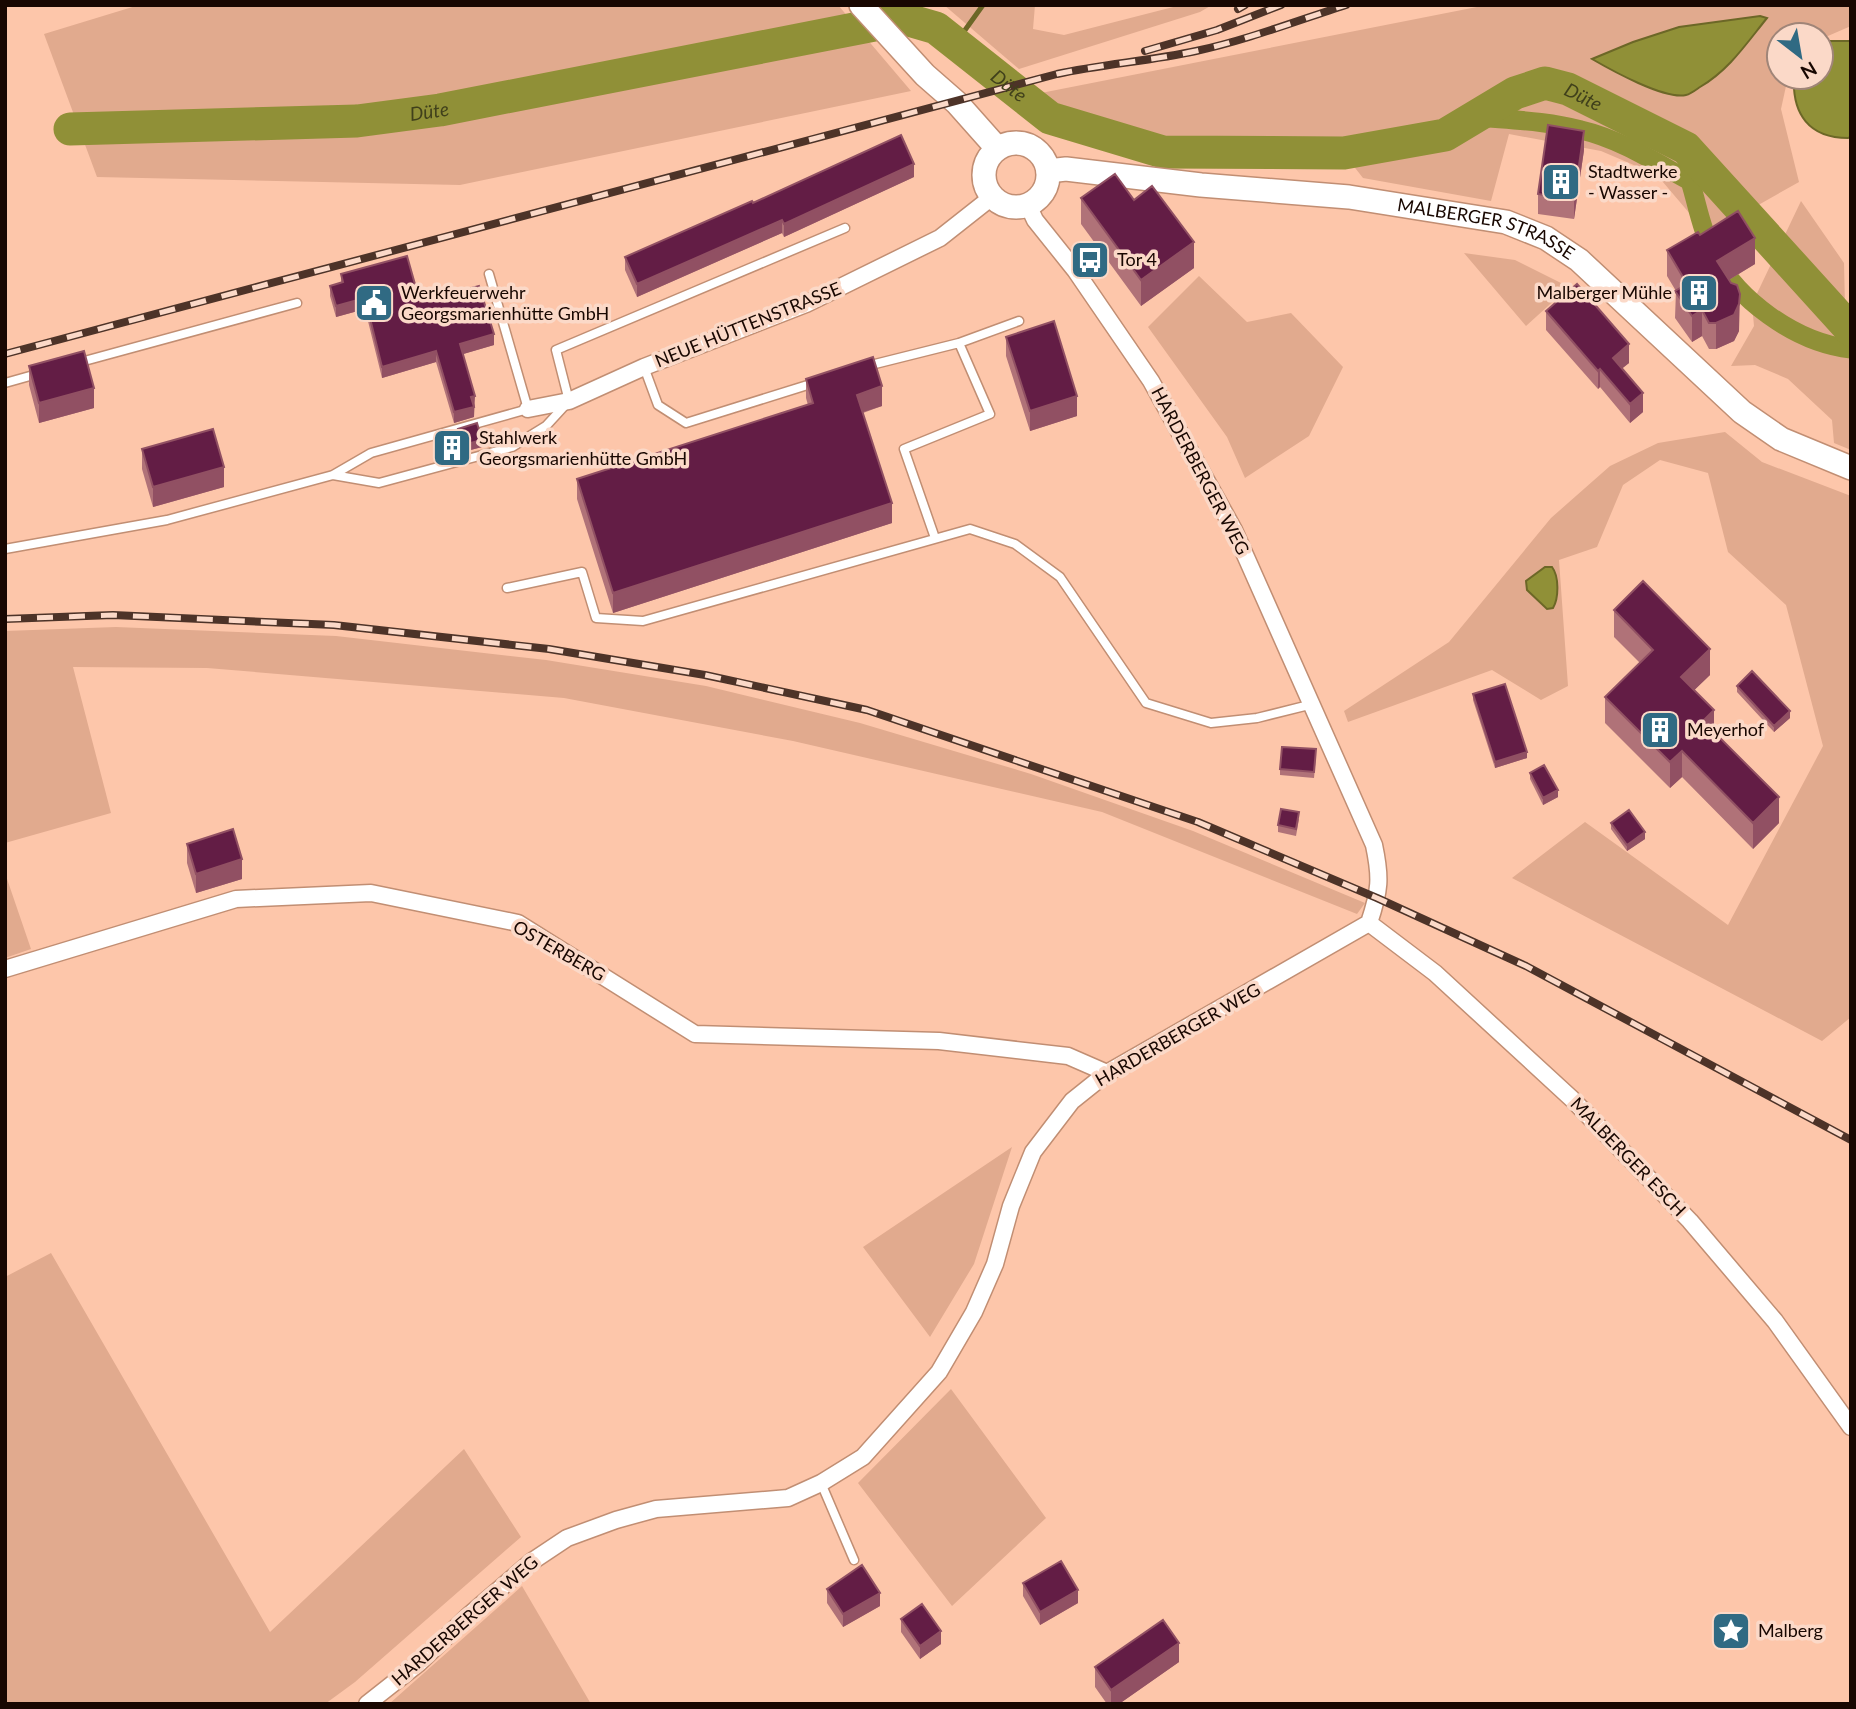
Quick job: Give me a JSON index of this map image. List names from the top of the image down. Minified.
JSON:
{"streets":{"street":["MALBERGER STRASSE","NEUE HÜTTENSTRASSE","HARDERBERGER WEG","OSTERBERG","MALBERGER ESCH"]},"crossings":[["MALBERGER STRASSE","NEUE HÜTTENSTRASSE"],["MALBERGER STRASSE","HARDERBERGER WEG"],["NEUE HÜTTENSTRASSE","HARDERBERGER WEG"],["HARDERBERGER WEG","OSTERBERG"],["HARDERBERGER WEG","MALBERGER ESCH"]],"water":["Düte"],"places":{"building":["Stadtwerke - Wasser -","Malberger Mühle","Stahlwerk Georgsmarienhütte GmbH","Meyerhof"],"bus stop":["Tor 4"],"public building":["Werkfeuerwehr Georgsmarienhütte GmbH"],"place":["Malberg"]},"north":"bottom right"}
